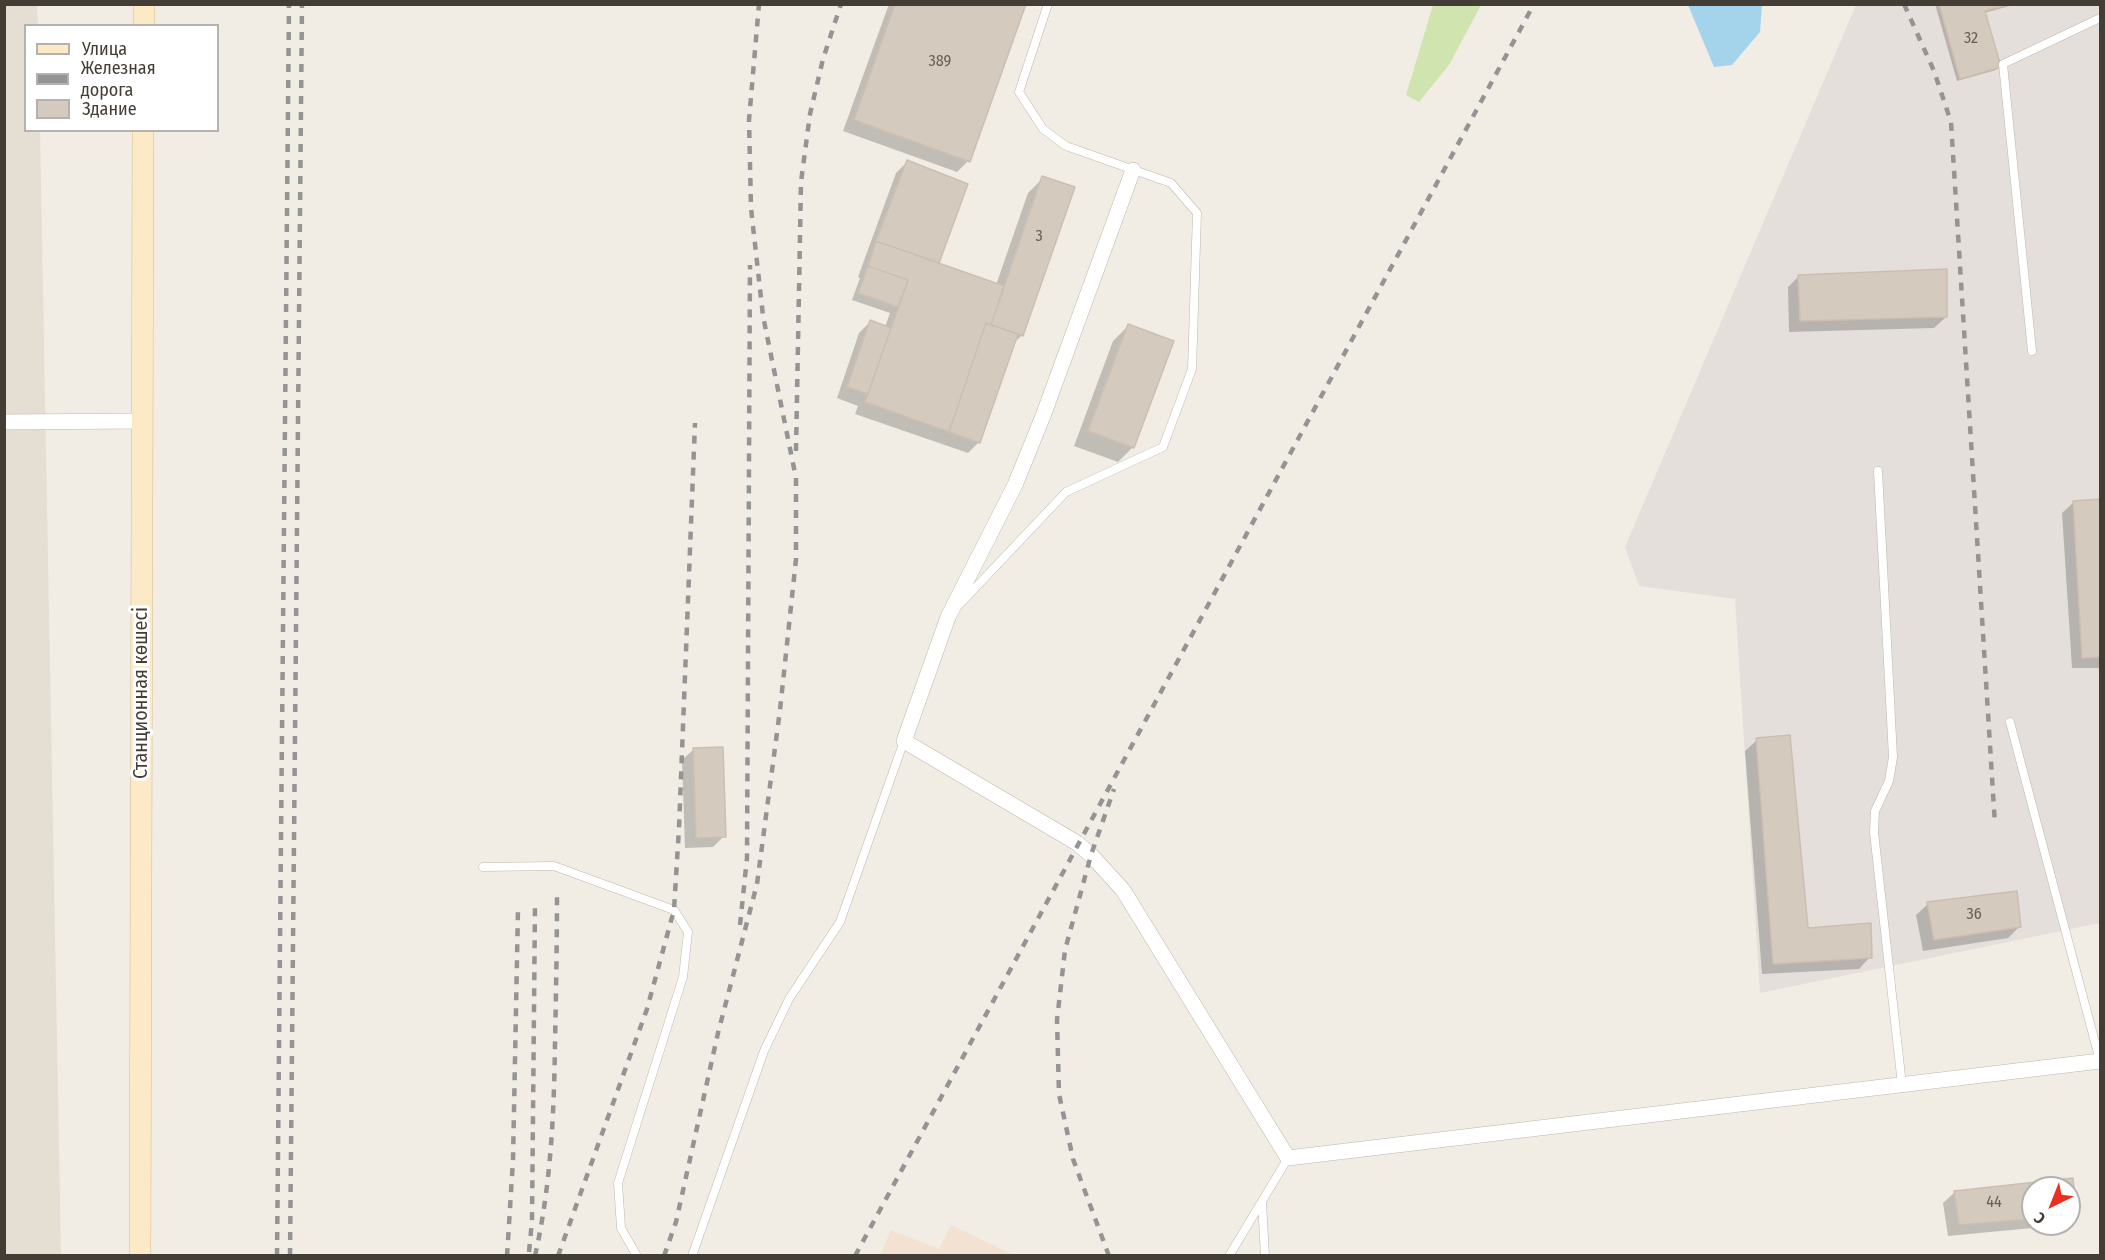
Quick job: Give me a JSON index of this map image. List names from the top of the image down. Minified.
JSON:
{"streets":{"street":["Станционная көшесі"]},"house_numbers":["32","389","3","36","44"],"legend":["Улица","Железная дорога","Здание"],"north":"bottom left"}
